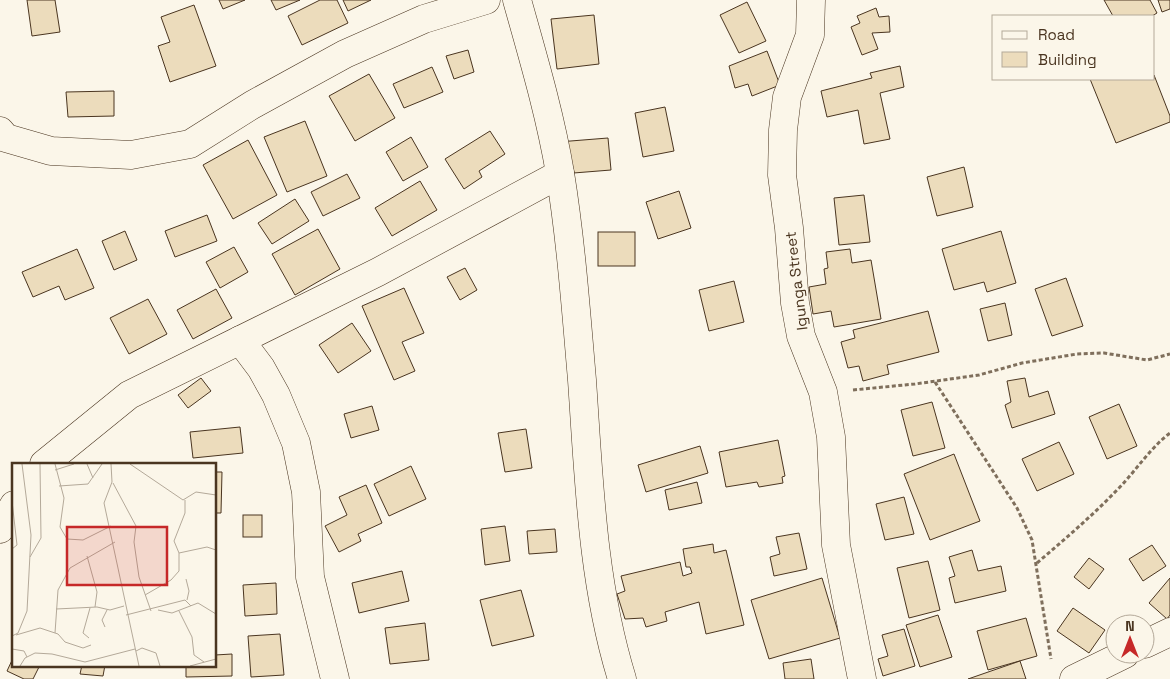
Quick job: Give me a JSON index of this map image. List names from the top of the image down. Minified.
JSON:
{"streets":{"street":["Igunga Street"]},"legend":["Road","Building"],"north":"top"}
